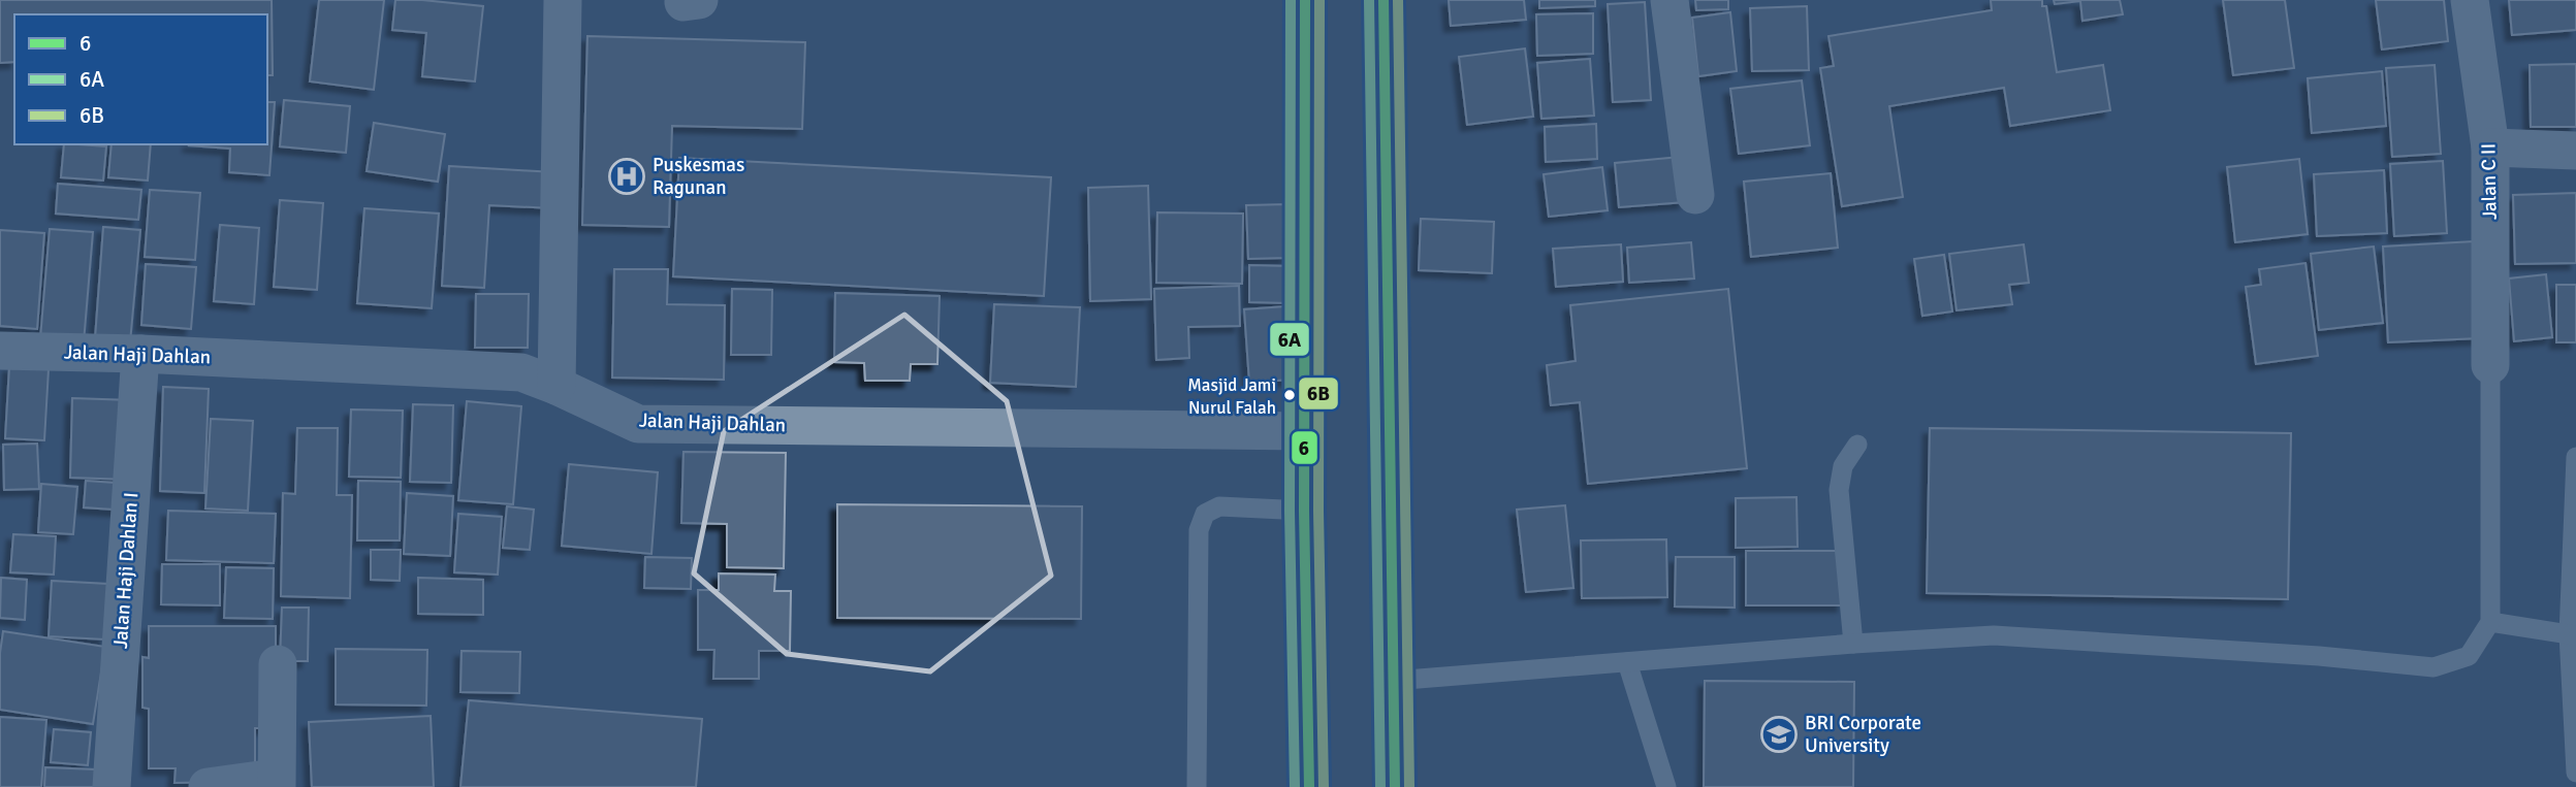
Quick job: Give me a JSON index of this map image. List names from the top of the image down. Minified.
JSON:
{"streets":{"street":["Jalan C II","Jalan Haji Dahlan","Jalan Haji Dahlan I"]},"crossings":[["Jalan Haji Dahlan","Jalan Haji Dahlan I"]],"places":{"hospital":["Puskesmas Ragunan"],"other":["Masjid Jami Nurul Falah"],"school or university":["BRI Corporate University"]},"lines":["transit line 6","transit line 6A","transit line 6B"],"legend":["6","6A","6B"]}
